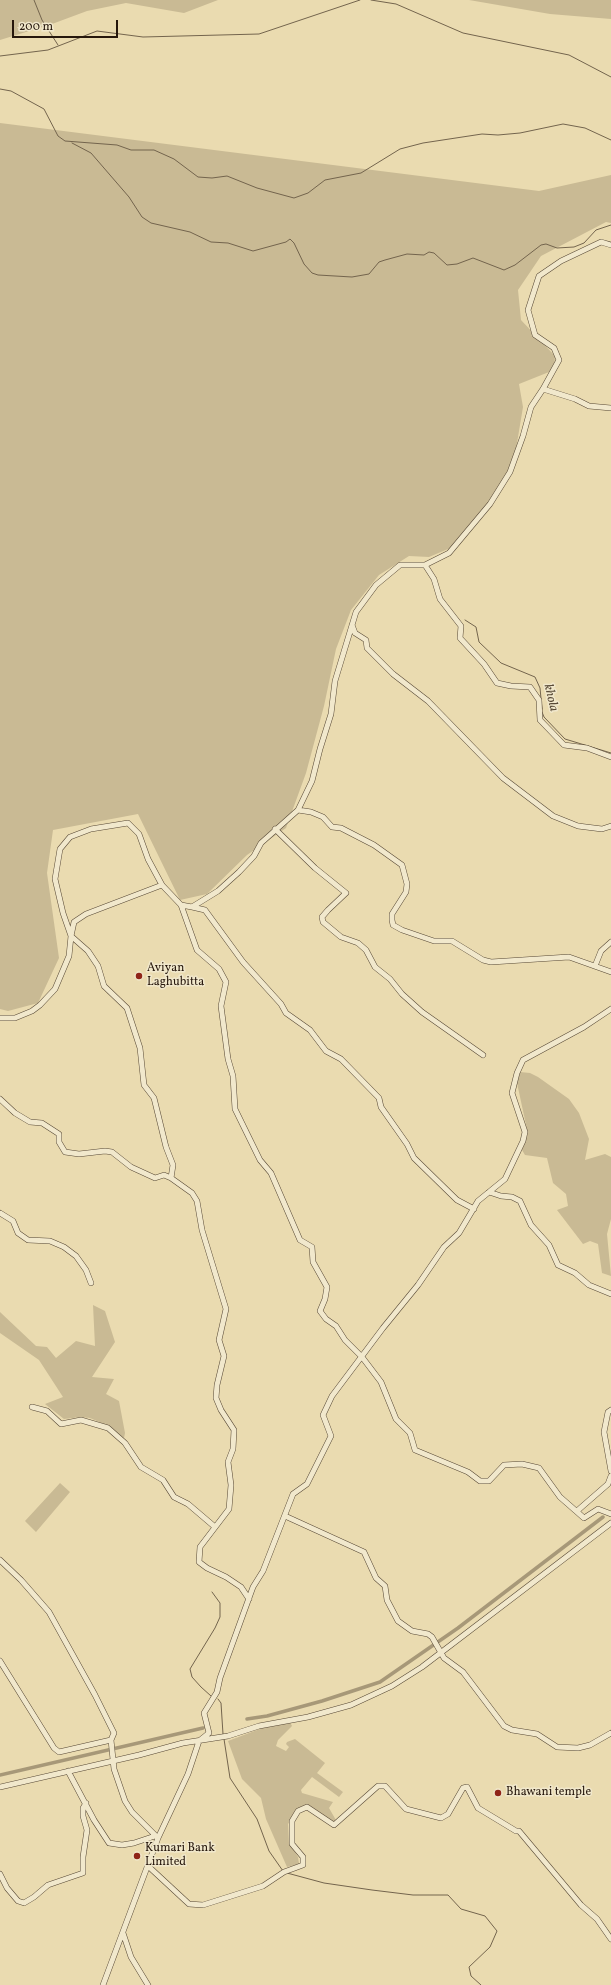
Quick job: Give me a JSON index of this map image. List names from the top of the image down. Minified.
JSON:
{"water":["khola"],"places":["Aviyan Laghubitta","Bhawani temple","Kumari Bank Limited"],"scale_bar":"200 m"}
